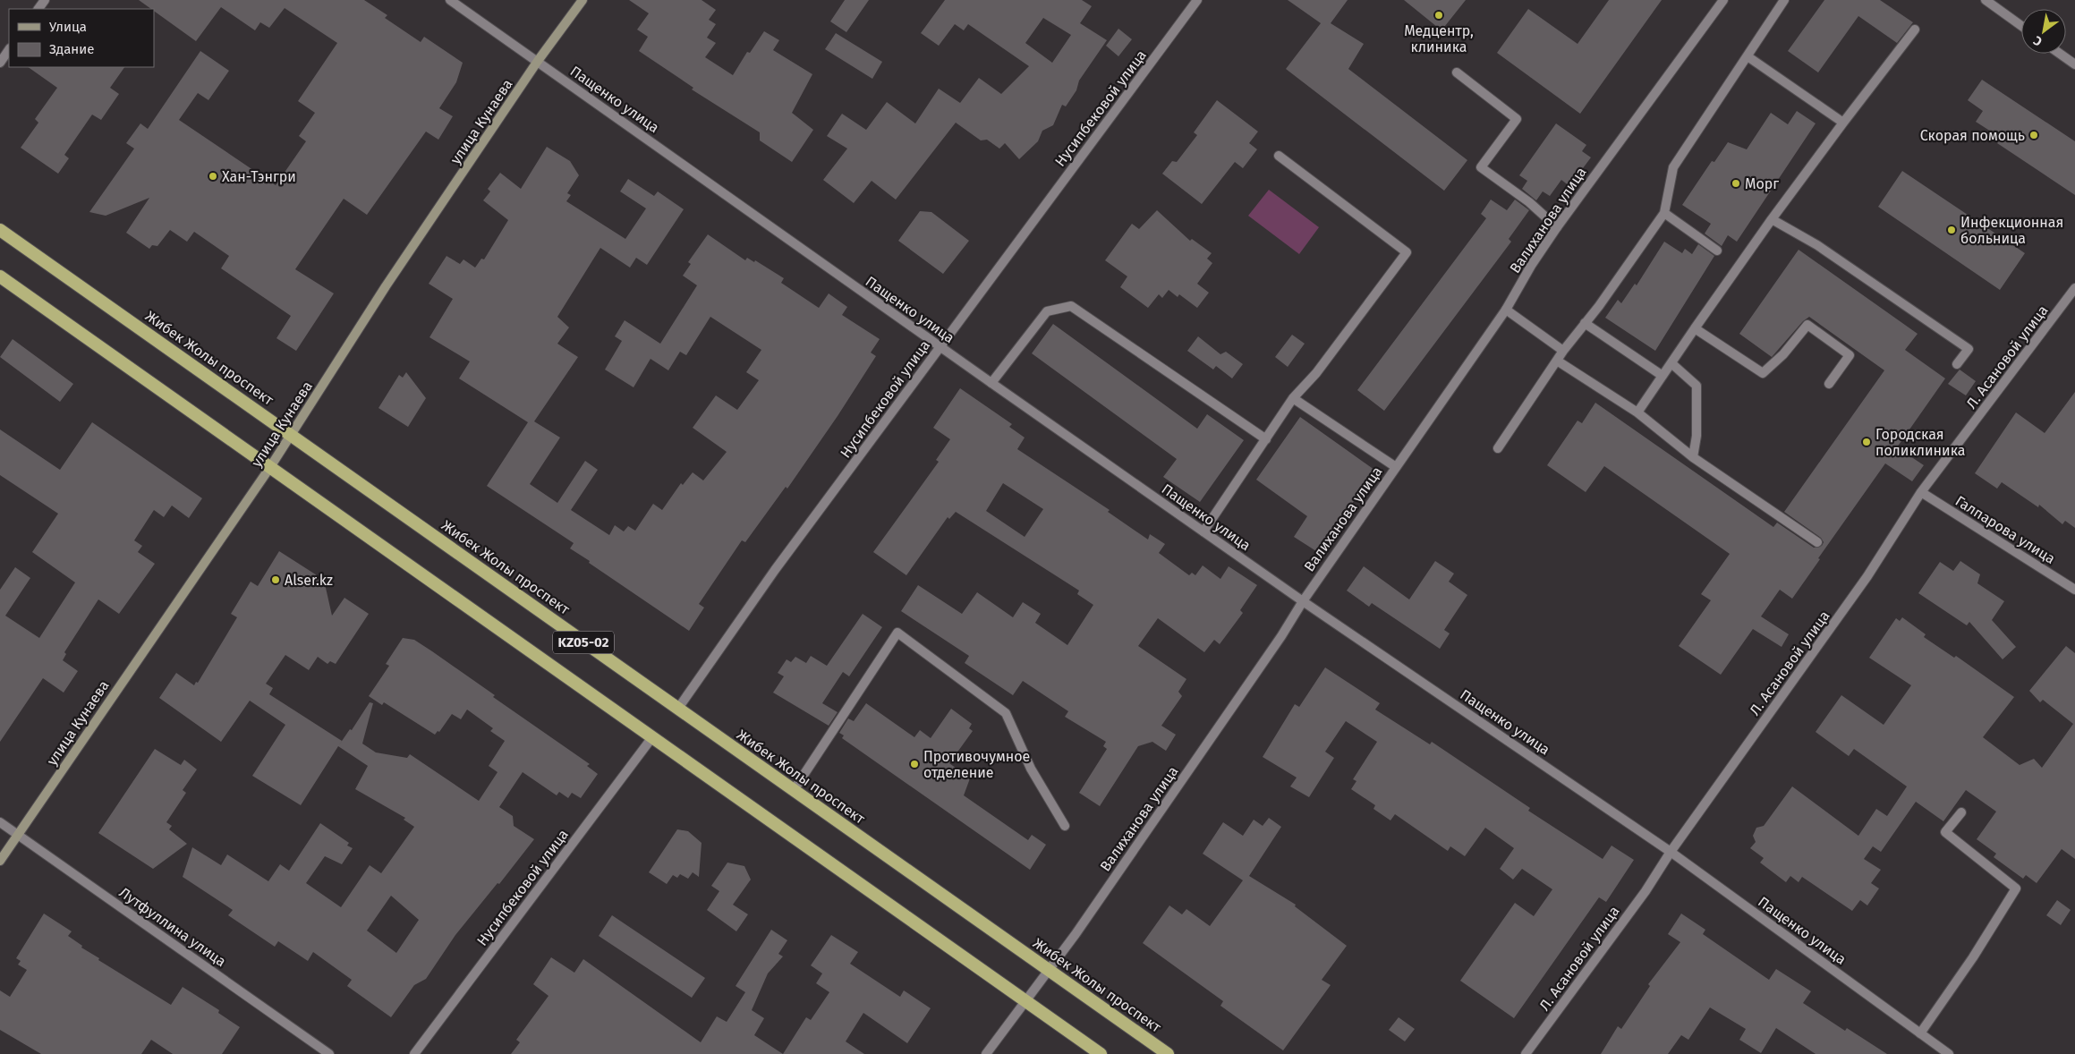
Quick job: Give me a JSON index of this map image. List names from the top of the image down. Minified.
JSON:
{"streets":{"highway":["Жибек Жолы проспект","KZ05-02"],"main road":["улица Кунаева"],"street":["Пащенко улица","Нусипбековой улица","Валиханова улица","Л. Асановой улица","Галпарова улица","Лутфуллина улица"]},"crossings":[["Пащенко улица","Нусипбековой улица"],["Пащенко улица","улица Кунаева"],["Пащенко улица","Валиханова улица"],["Пащенко улица","Л. Асановой улица"],["Нусипбековой улица","Жибек Жолы проспект"],["Нусипбековой улица","KZ05-02"],["улица Кунаева","Жибек Жолы проспект"],["улица Кунаева","KZ05-02"],["улица Кунаева","Лутфуллина улица"],["Валиханова улица","Жибек Жолы проспект"],["Валиханова улица","KZ05-02"],["Л. Асановой улица","Галпарова улица"]],"places":["Медцентр, клиника","Скорая помощь","Хан-Тэнгри","Морг","Инфекционная больница","Городская поликлиника","Alser.kz","Противочумное отделение"],"legend":["Улица","Здание"],"north":"bottom left"}
